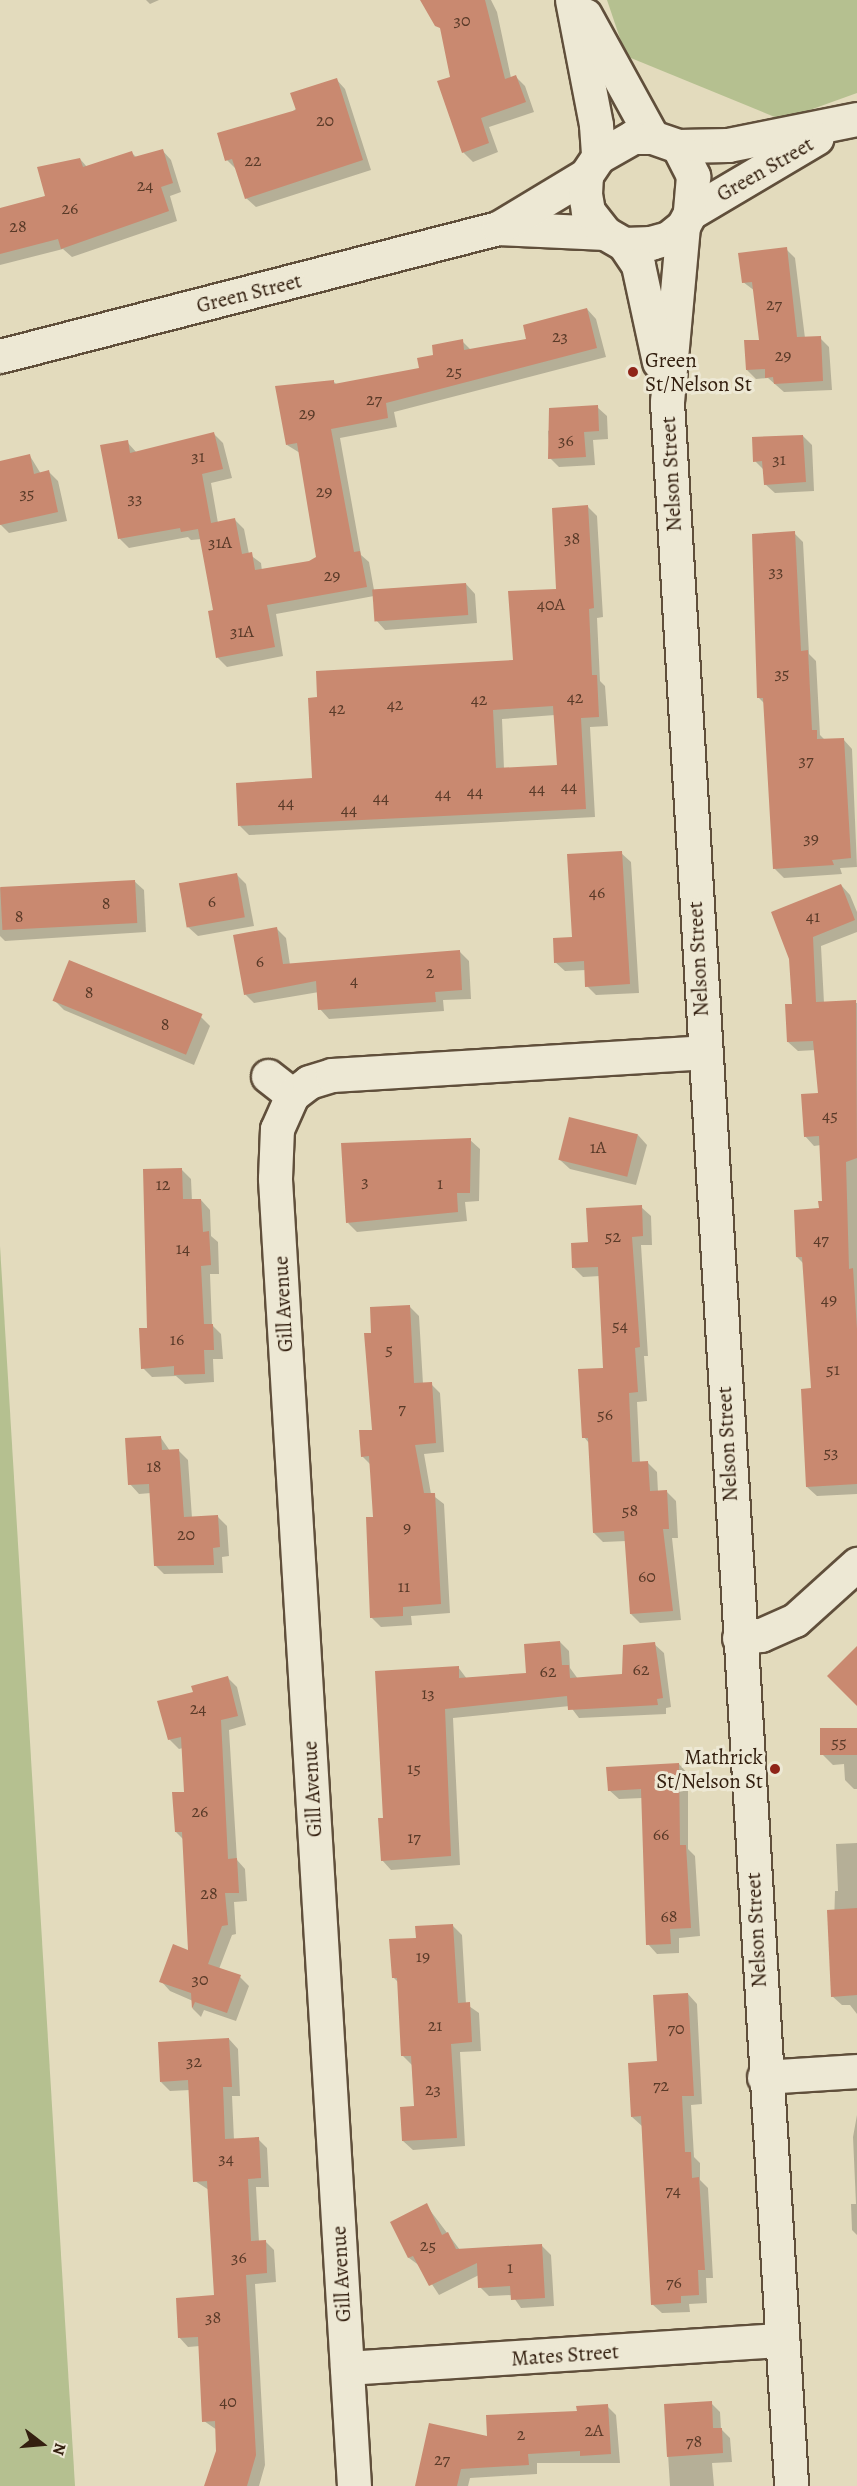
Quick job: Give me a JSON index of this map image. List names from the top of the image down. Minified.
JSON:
{"streets":{"street":["Green Street","Nelson Street","Gill Avenue","Mates Street"]},"crossings":[["Green Street","Nelson Street"],["Nelson Street","Gill Avenue"],["Nelson Street","Mates Street"],["Gill Avenue","Mates Street"]],"places":["Green St/Nelson St","Mathrick St/Nelson St"],"house_numbers":["30","20","22","24","26","28","27","23","29","25","27","29","36","31","31","29","35","33","38","31A","33","29","40A","31A","35","42","42","42","42","37","44","44","44","44","44","44","44","39","46","6","8","8","41","6","2","4","8","8","45","1A","3","1","12","52","47","14","49","54","16","5","51","7","56","53","18","58","9","20","60","11","62","62","13","24","55","15","26","66","17","28","68","19","30","21","70","32","72","23","34","74","25","36","1","76","38","40","2A","2","78","27"],"north":"right"}
